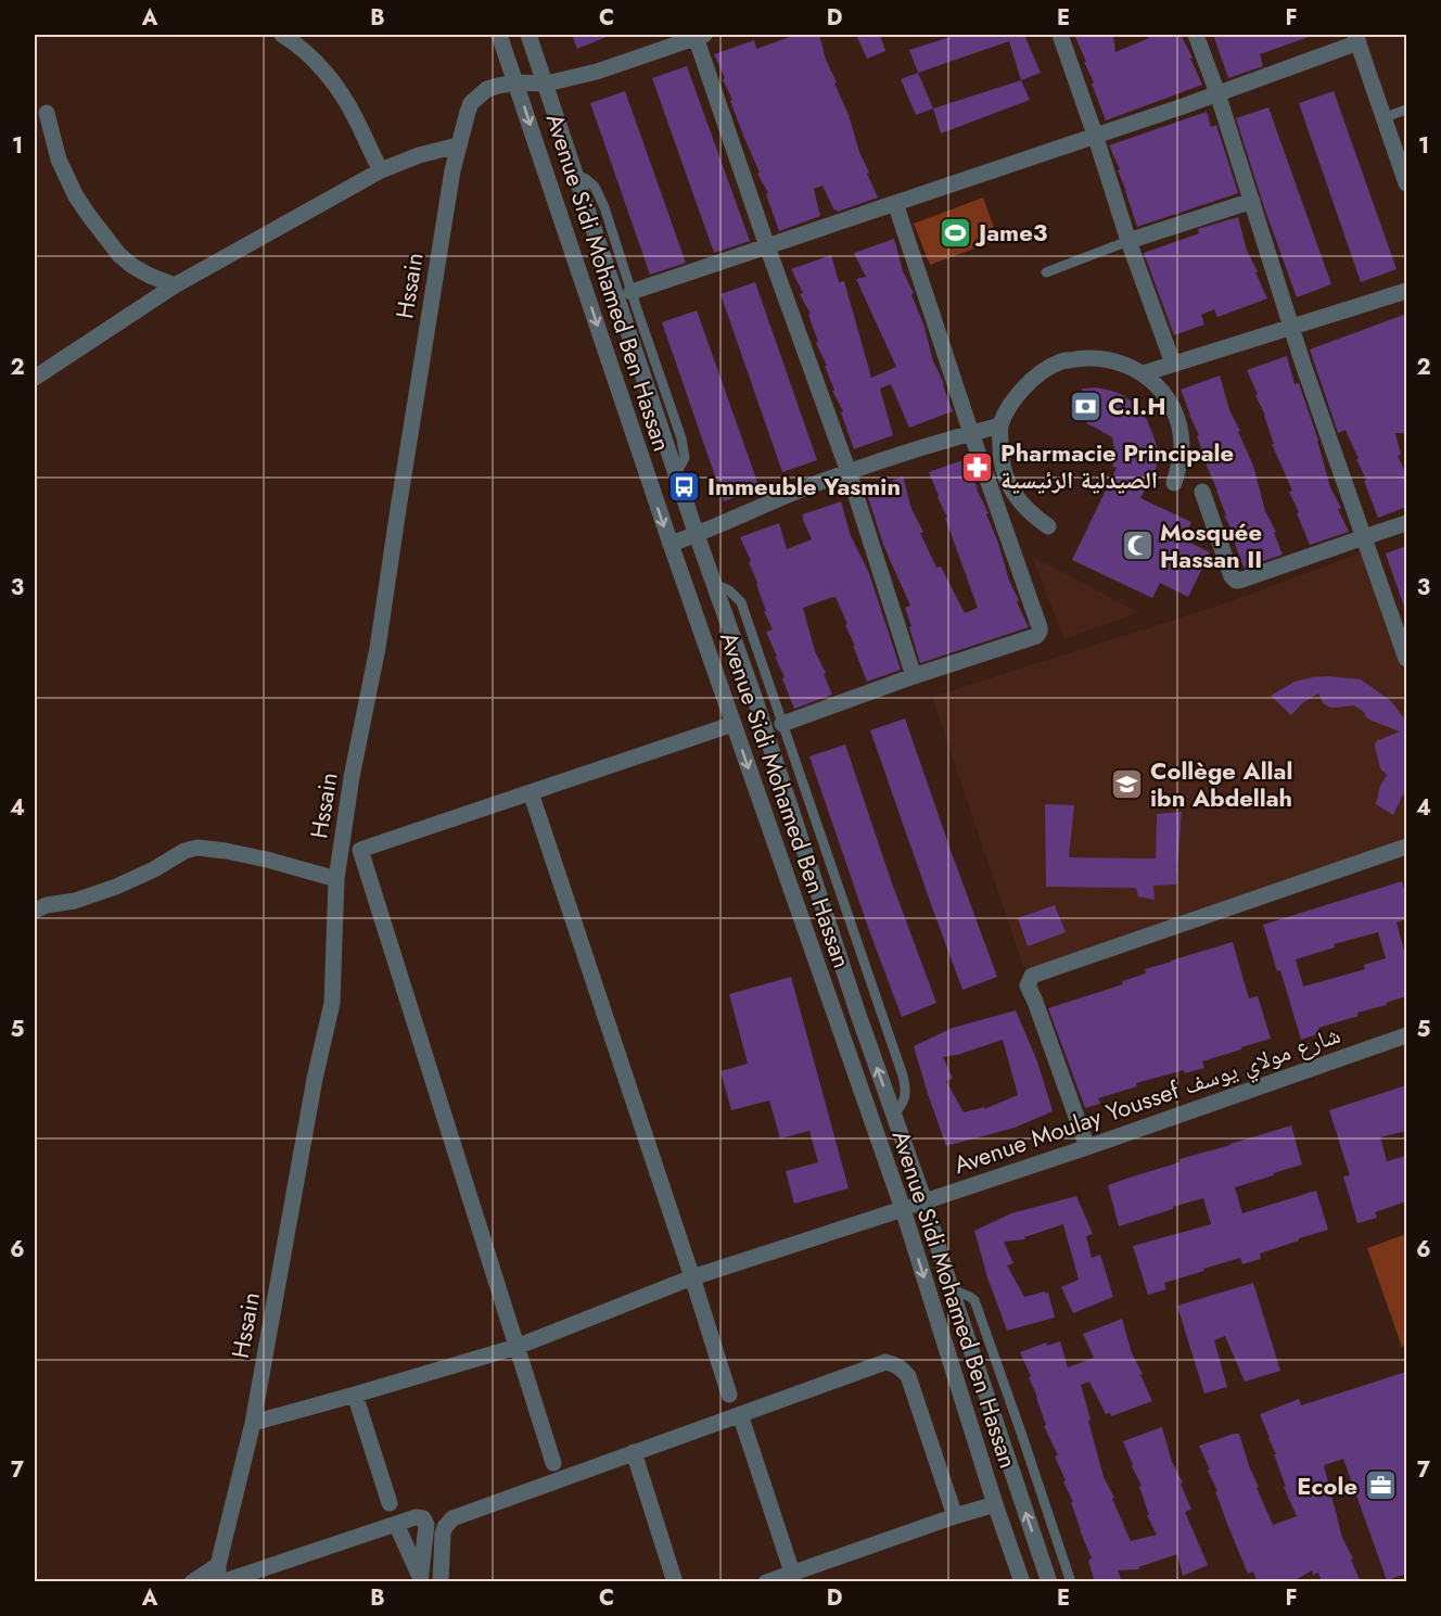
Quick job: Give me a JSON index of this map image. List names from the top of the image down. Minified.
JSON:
{"streets":{"street":["Avenue Sidi Mohamed Ben Hassan","Hssain","Avenue Moulay Youssef شارع مولاي يوسف"]},"crossings":[["Avenue Sidi Mohamed Ben Hassan","Hssain"],["Avenue Sidi Mohamed Ben Hassan","Avenue Moulay Youssef شارع مولاي يوسف"],["Hssain","Avenue Moulay Youssef شارع مولاي يوسف"]],"places":{"sports":["Jame3"],"bank":["C.I.H"],"pharmacy":["Pharmacie Principale الصيدلية الرئيسية"],"bus stop":["Immeuble Yasmin"],"mosque":["Mosquée Hassan II"],"school or university":["Collège Allal ibn Abdellah"],"office":["Ecole"]},"grid":{"columns":["A","B","C","D","E","F"],"rows":["1","2","3","4","5","6","7"]}}
